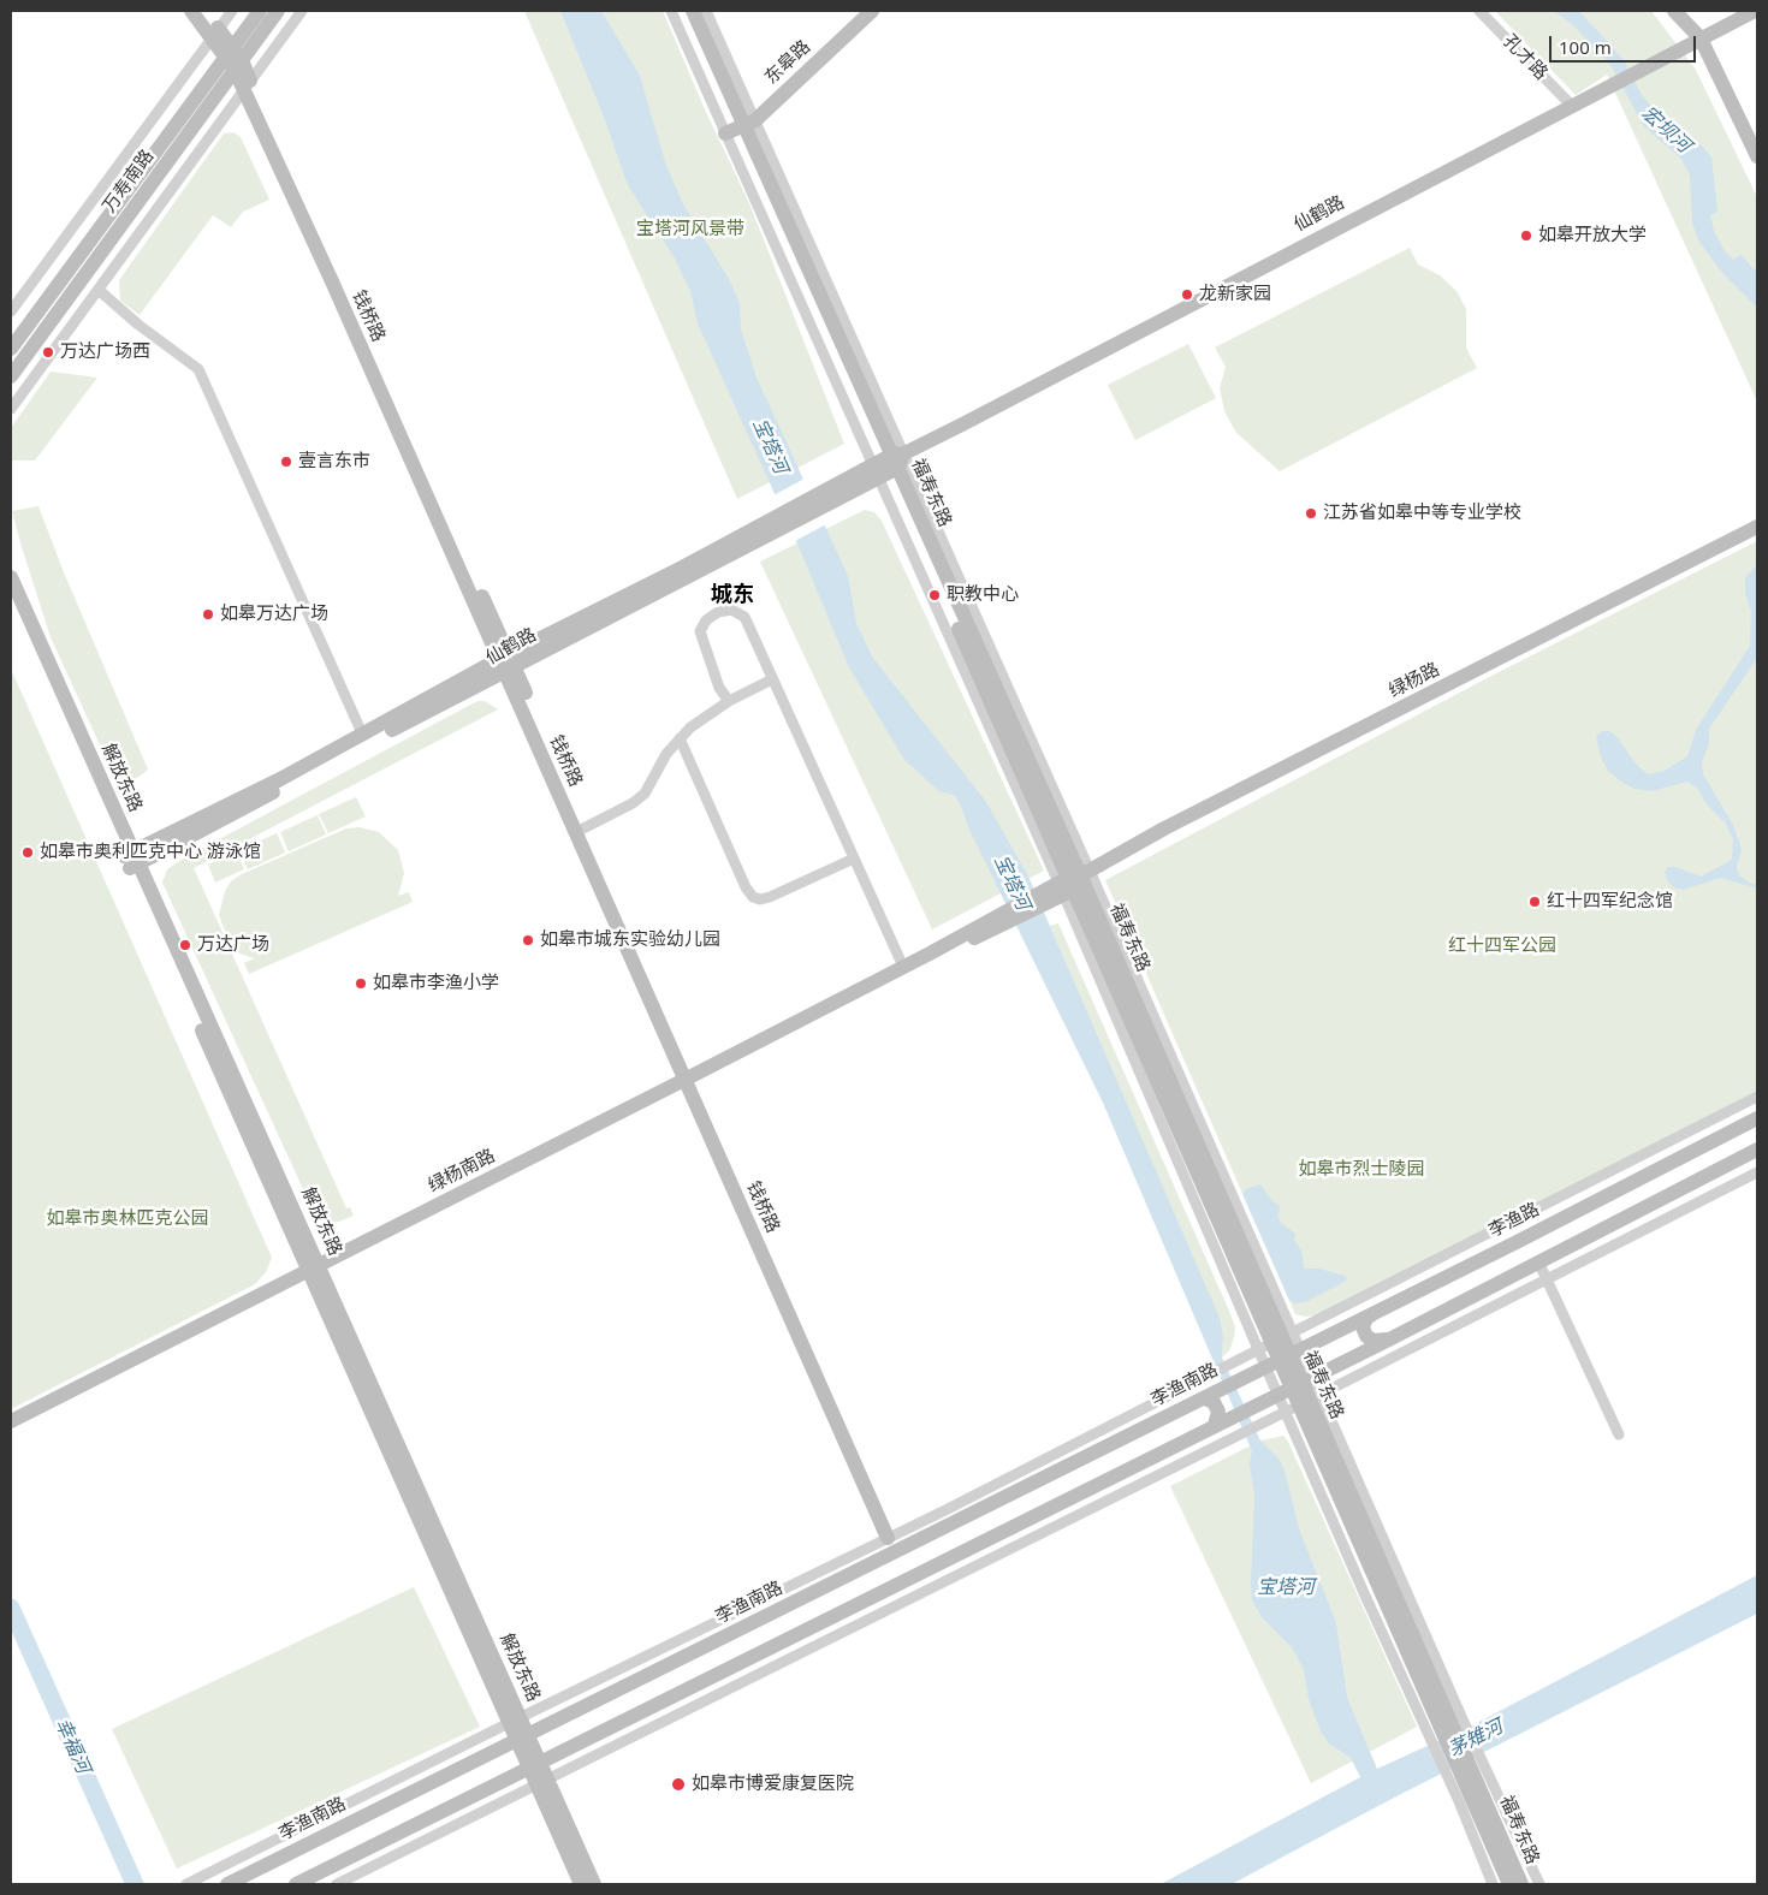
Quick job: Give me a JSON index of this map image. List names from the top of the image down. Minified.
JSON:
{"streets":{"street":["孔才路","东皋路","万寿南路","仙鹤路","钱桥路","福寿东路","绿杨路","解放东路","绿杨南路","李渔路","李渔南路"]},"crossings":[["孔才路","仙鹤路"],["东皋路","福寿东路"],["万寿南路","钱桥路"],["仙鹤路","钱桥路"],["仙鹤路","福寿东路"],["仙鹤路","解放东路"],["钱桥路","绿杨南路"],["福寿东路","绿杨路"],["福寿东路","绿杨南路"],["福寿东路","李渔路"],["福寿东路","李渔南路"],["绿杨路","绿杨南路"],["解放东路","绿杨南路"],["解放东路","李渔南路"],["李渔路","李渔南路"]],"districts":["城东"],"water":["宏坝河","宝塔河","茅雉河","幸福河"],"parks":["宝塔河风景带","红十四军公园","如皋市烈士陵园","如皋市奥林匹克公园"],"places":["如皋开放大学","龙新家园","万达广场西","壹言东市","江苏省如皋中等专业学校","职教中心","如皋万达广场","如皋市奥利匹克中心 游泳馆","红十四军纪念馆","如皋市城东实验幼儿园","万达广场","如皋市李渔小学","如皋市博爱康复医院"],"scale_bar":"100 m"}
